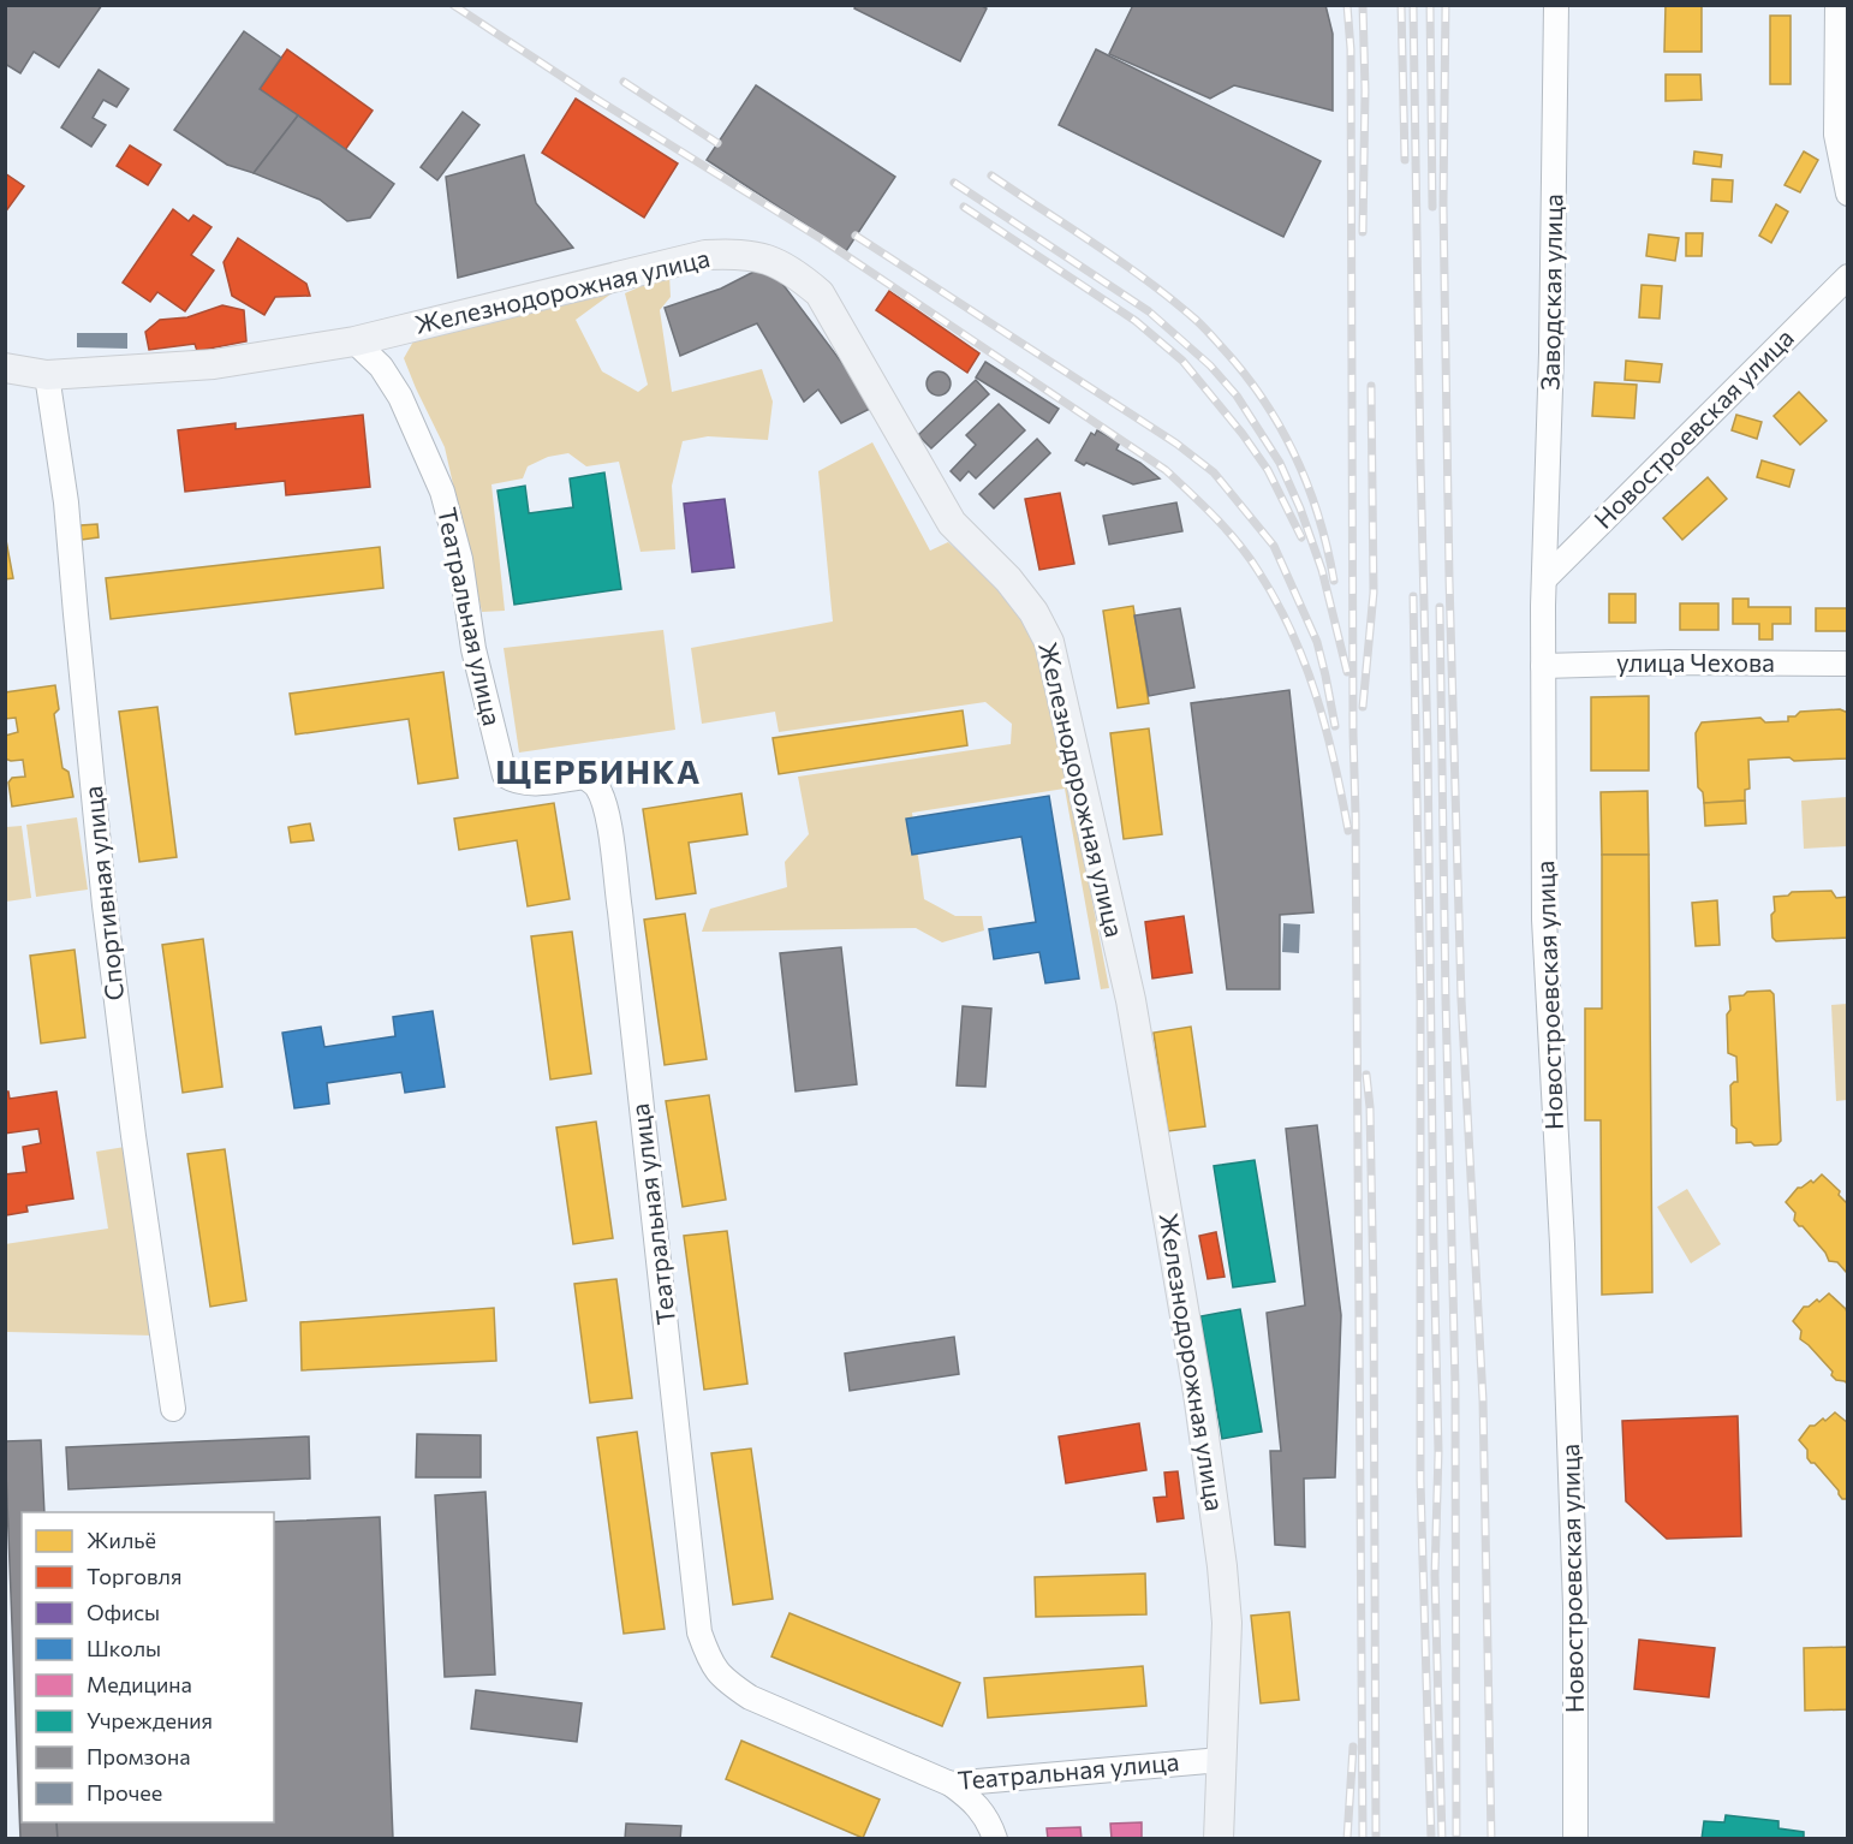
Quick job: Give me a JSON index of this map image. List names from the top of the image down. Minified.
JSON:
{"streets":{"main road":["Железнодорожная улица"],"street":["Заводская улица","Новостроевская улица","Театральная улица","улица Чехова","Спортивная улица"]},"crossings":[["Железнодорожная улица","Театральная улица"],["Железнодорожная улица","Спортивная улица"],["Заводская улица","Новостроевская улица"],["Новостроевская улица","улица Чехова"]],"districts":["ЩЕРБИНКА"],"legend":["Жильё","Торговля","Офисы","Школы","Медицина","Учреждения","Промзона","Прочее"]}
